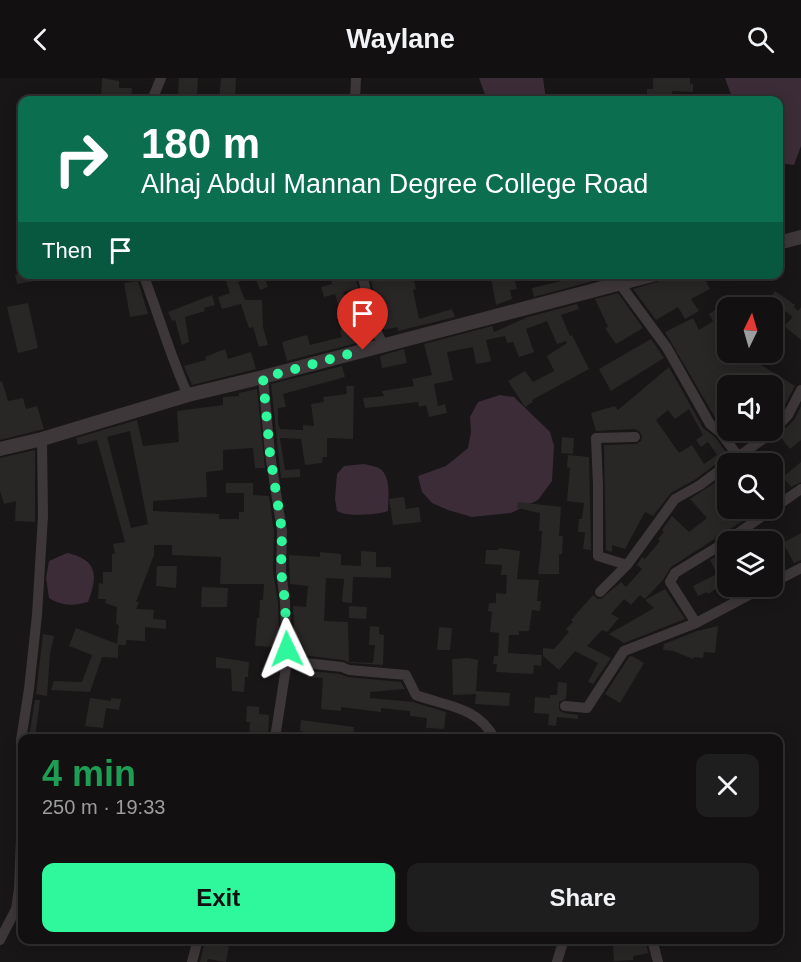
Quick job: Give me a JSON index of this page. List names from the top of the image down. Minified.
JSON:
{"north":"top","page":{"header":"Waylane","turn":["180 m","Alhaj Abdul Mannan Degree College Road"],"then":"Then","heading":["4 min","250 m · 19:33"],"buttons":["Exit","Share"]}}
